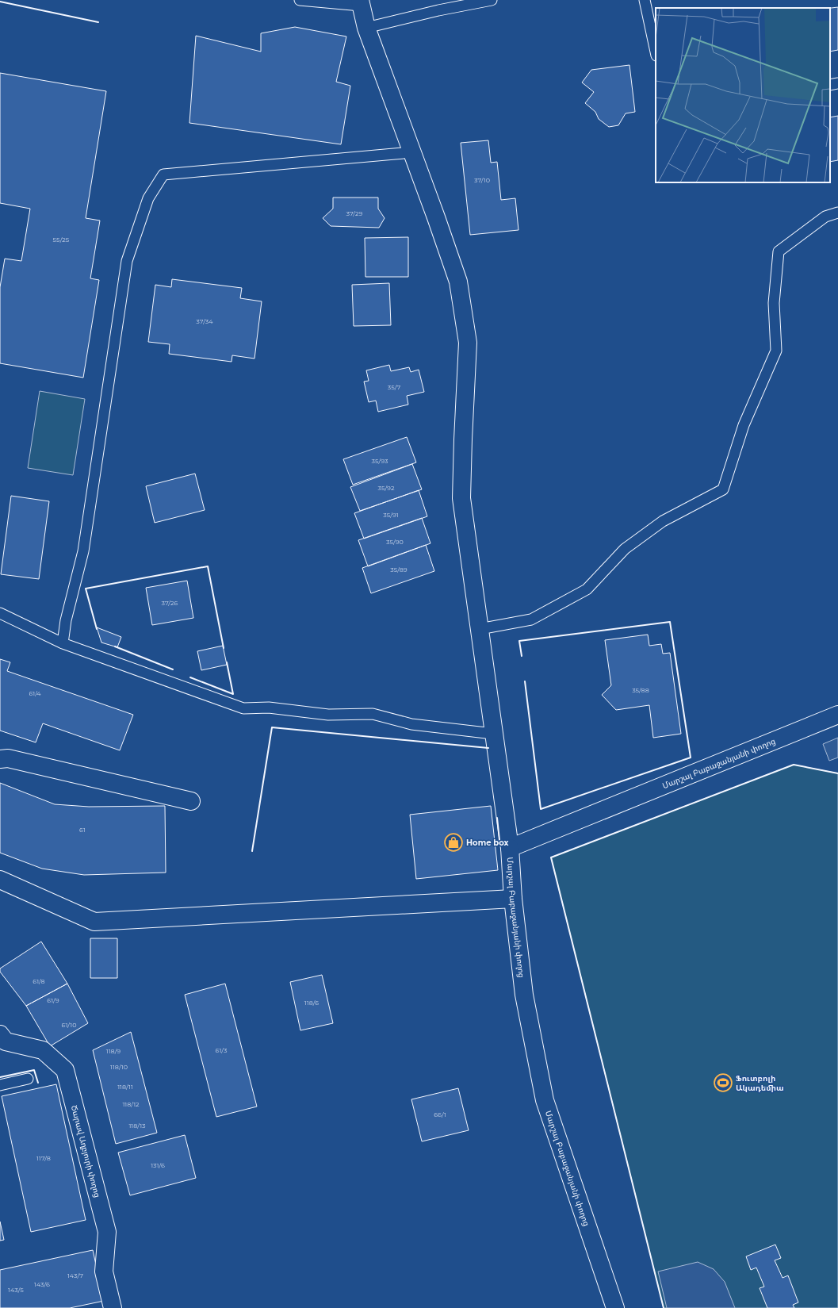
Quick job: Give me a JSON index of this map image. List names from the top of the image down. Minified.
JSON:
{"streets":{"street":["Մարշալ Բաբաջանյանի փողոց","Ծարավ Աղբյուրի փողոց"]},"places":{"shop":["Home box"],"sports":["Ֆուտբոլի Ակադեմիա"]},"house_numbers":["37/10","37/29","55/25","37/34","35/7","35/93","35/92","35/91","35/90","35/89","37/26","35/88","61/4","61","61/8","61/9","118/6","61/10","61/3","118/9","118/10","118/11","118/12","66/1","118/13","117/8","131/6","143/7","143/6","143/5"]}
